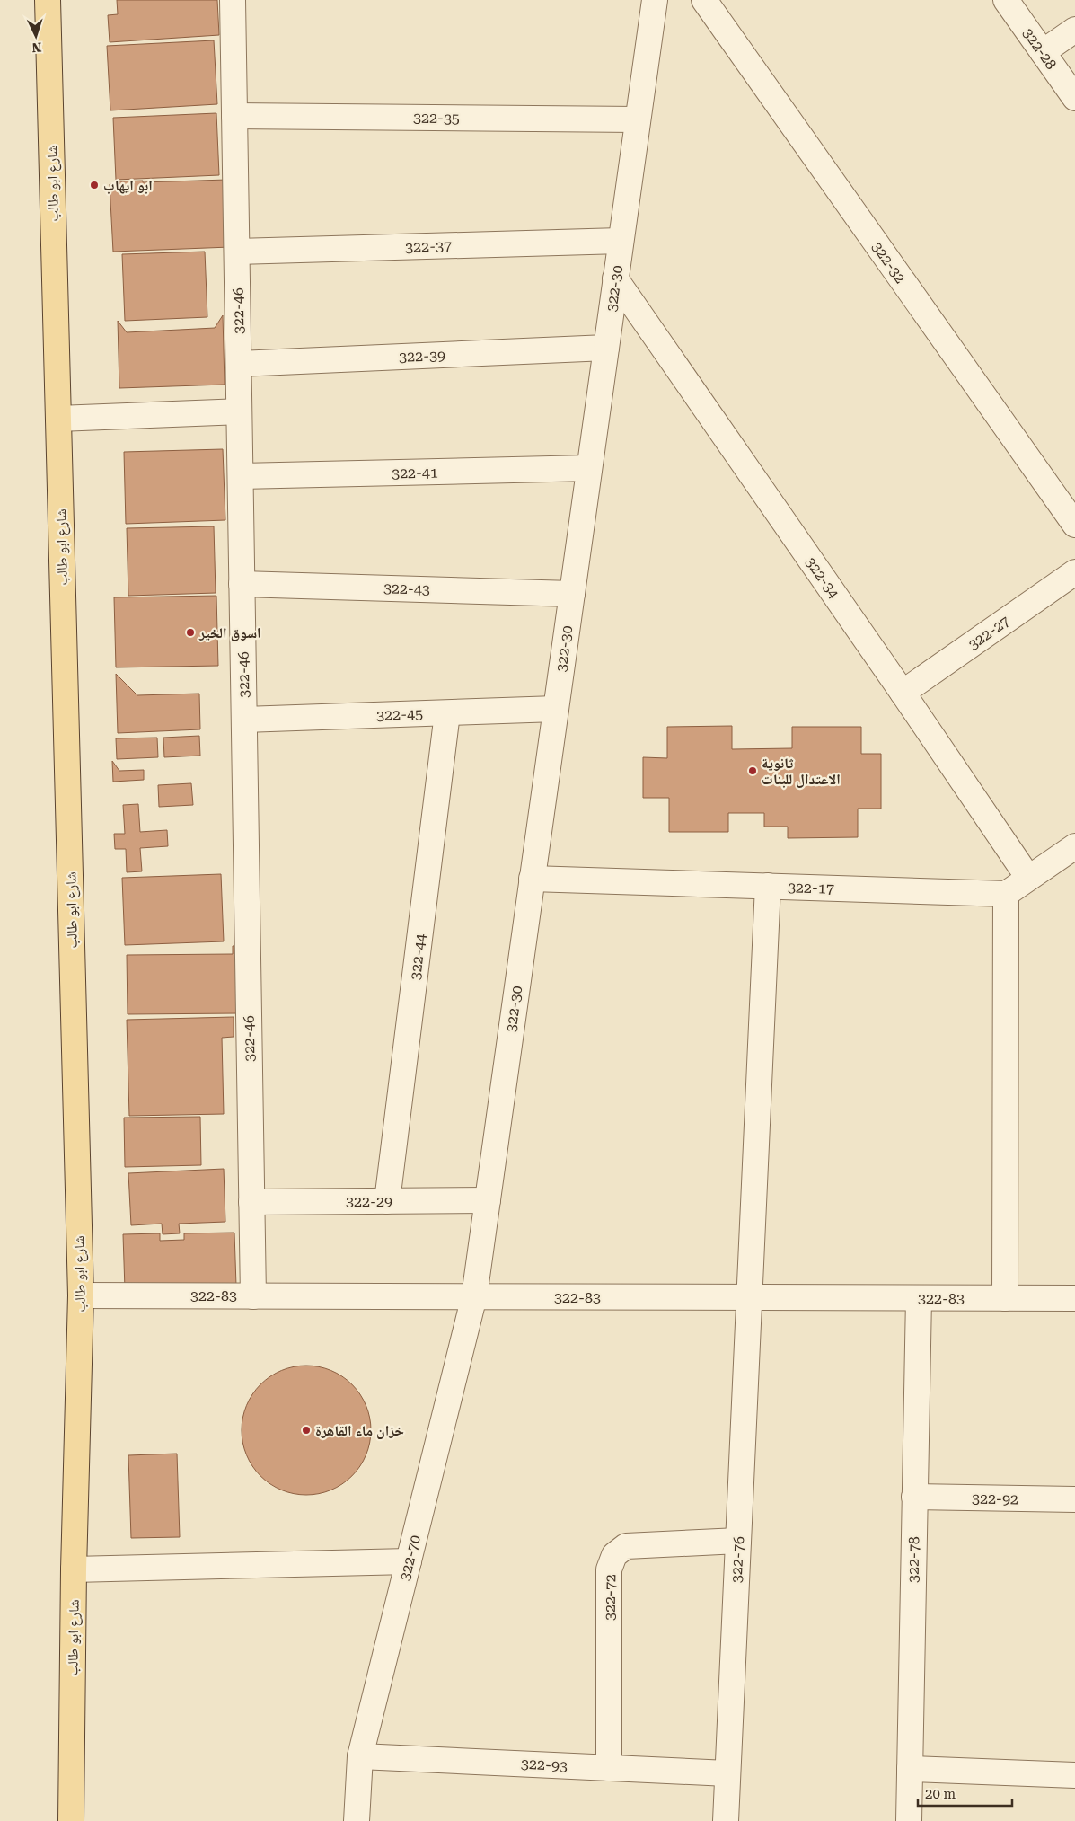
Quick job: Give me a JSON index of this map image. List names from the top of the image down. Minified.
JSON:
{"streets":{"main road":["شارع ابو طالب"],"street":["322-28","322-35","322-37","322-32","322-30","322-46","322-39","322-41","322-34","322-43","322-27","322-45","322-17","322-44","322-29","322-83","322-92","322-70","322-76","322-78","322-72","322-93"]},"crossings":[["322-35","322-30"],["322-35","322-46"],["شارع ابو طالب","322-83"],["322-37","322-30"],["322-37","322-46"],["322-30","322-39"],["322-30","322-41"],["322-30","322-34"],["322-30","322-43"],["322-30","322-45"],["322-30","322-17"],["322-30","322-29"],["322-30","322-83"],["322-30","322-70"],["322-46","322-39"],["322-46","322-41"],["322-46","322-43"],["322-46","322-45"],["322-46","322-29"],["322-46","322-83"],["322-34","322-27"],["322-45","322-44"],["322-17","322-76"],["322-44","322-29"],["322-83","322-70"],["322-83","322-76"],["322-83","322-78"],["322-92","322-78"],["322-70","322-93"],["322-76","322-72"],["322-76","322-93"],["322-72","322-93"]],"places":["ابو ايهاب","اسوق الخير","ثانوية الاعتدال للبنات","خزان ماء القاهرة"],"scale_bar":"20 m","north":"bottom"}
